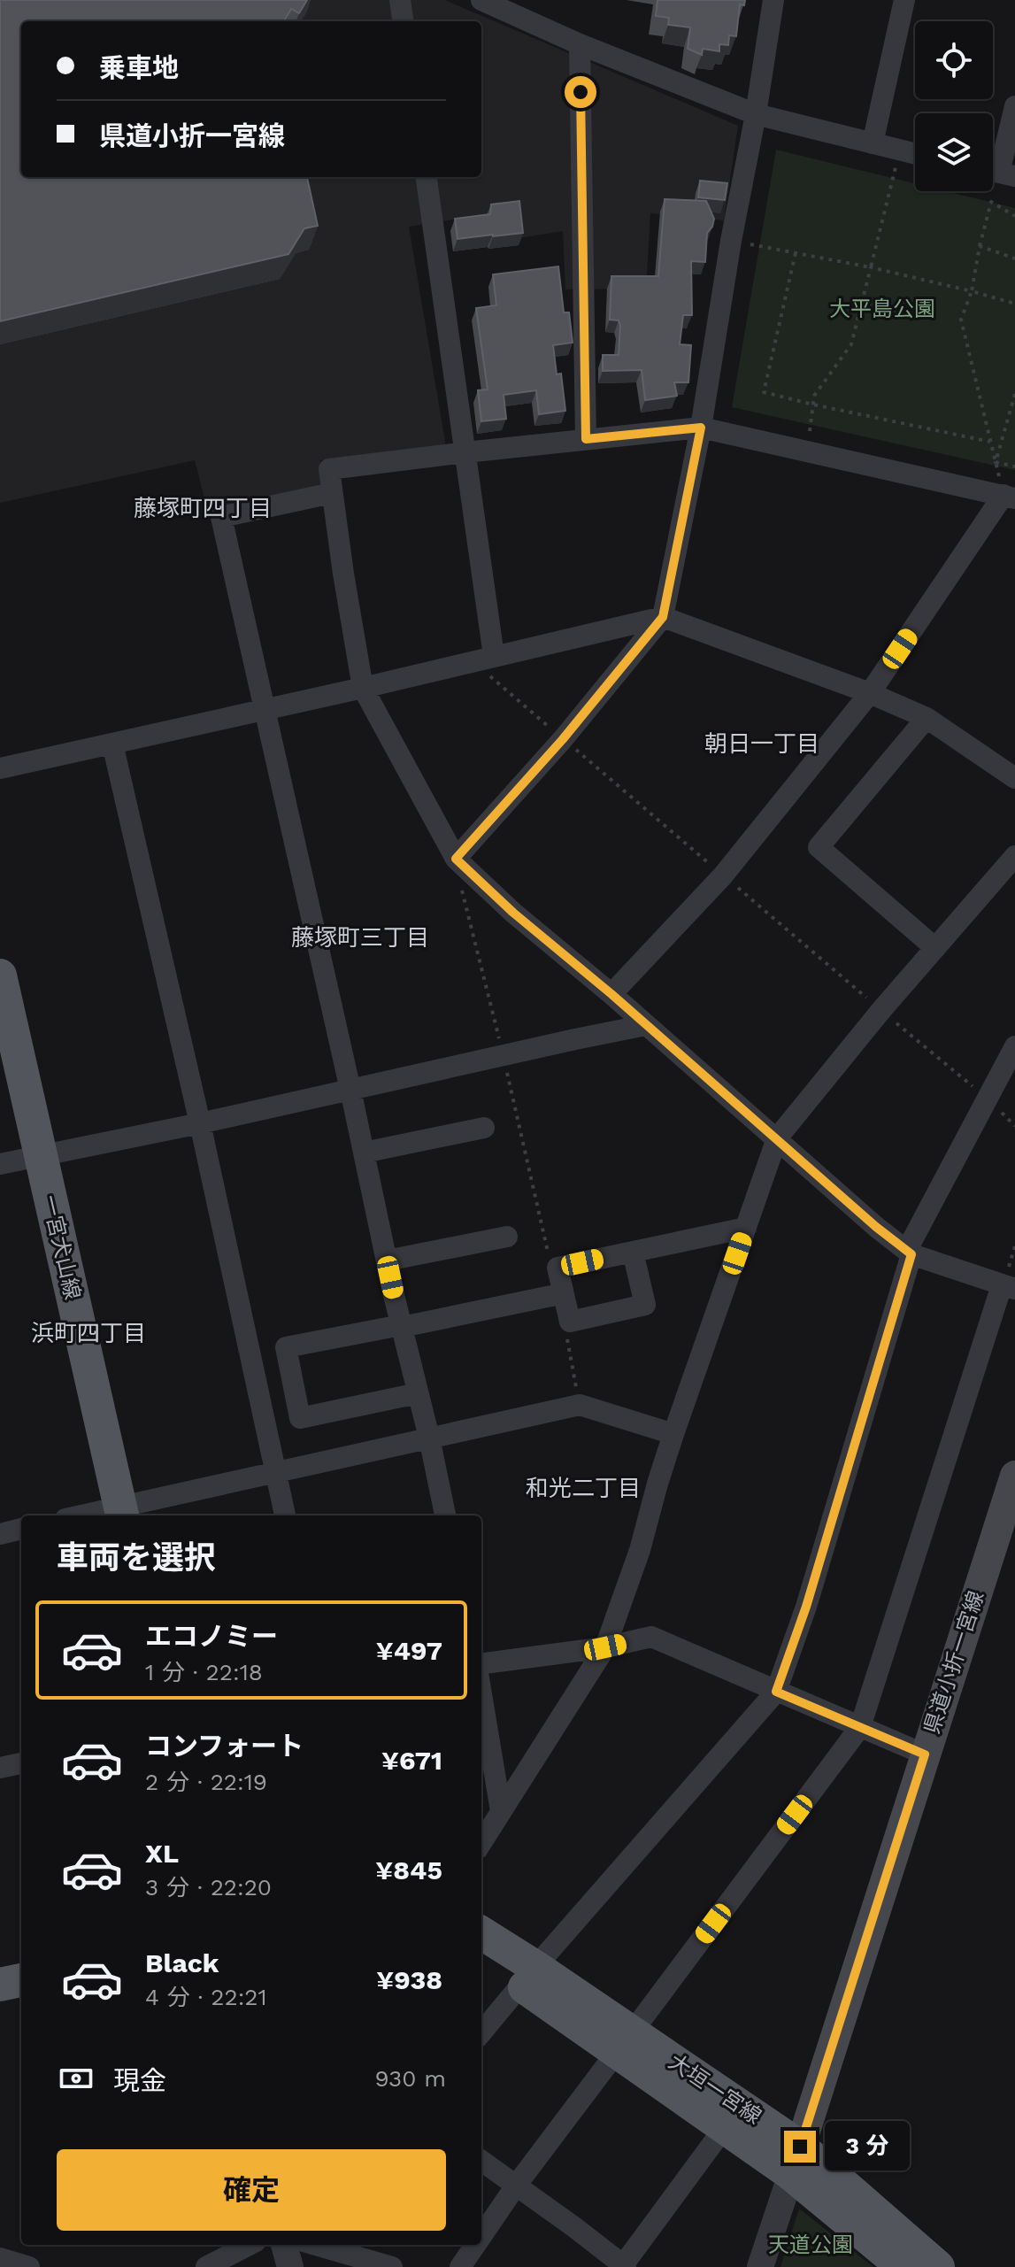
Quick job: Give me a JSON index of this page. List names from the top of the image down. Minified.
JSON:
{"streets":{"main road":["一宮犬山線","県道小折一宮線","大垣一宮線"]},"crossings":[["県道小折一宮線","大垣一宮線"]],"districts":["藤塚町四丁目","朝日一丁目","藤塚町三丁目","浜町四丁目","和光二丁目"],"parks":["大平島公園","天道公園"],"page":{"banner":["乗車地","県道小折一宮線"],"heading":"車両を選択","list":[{"name":"エコノミー","note":"1 分 · 22:18","value":"¥497"},{"name":"コンフォート","note":"2 分 · 22:19","value":"¥671"},{"name":"XL","note":"3 分 · 22:20","value":"¥845"},{"name":"Black","note":"4 分 · 22:21","value":"¥938"}],"pay":["現金","930 m"],"bubble":"3 分","buttons":"確定"}}
